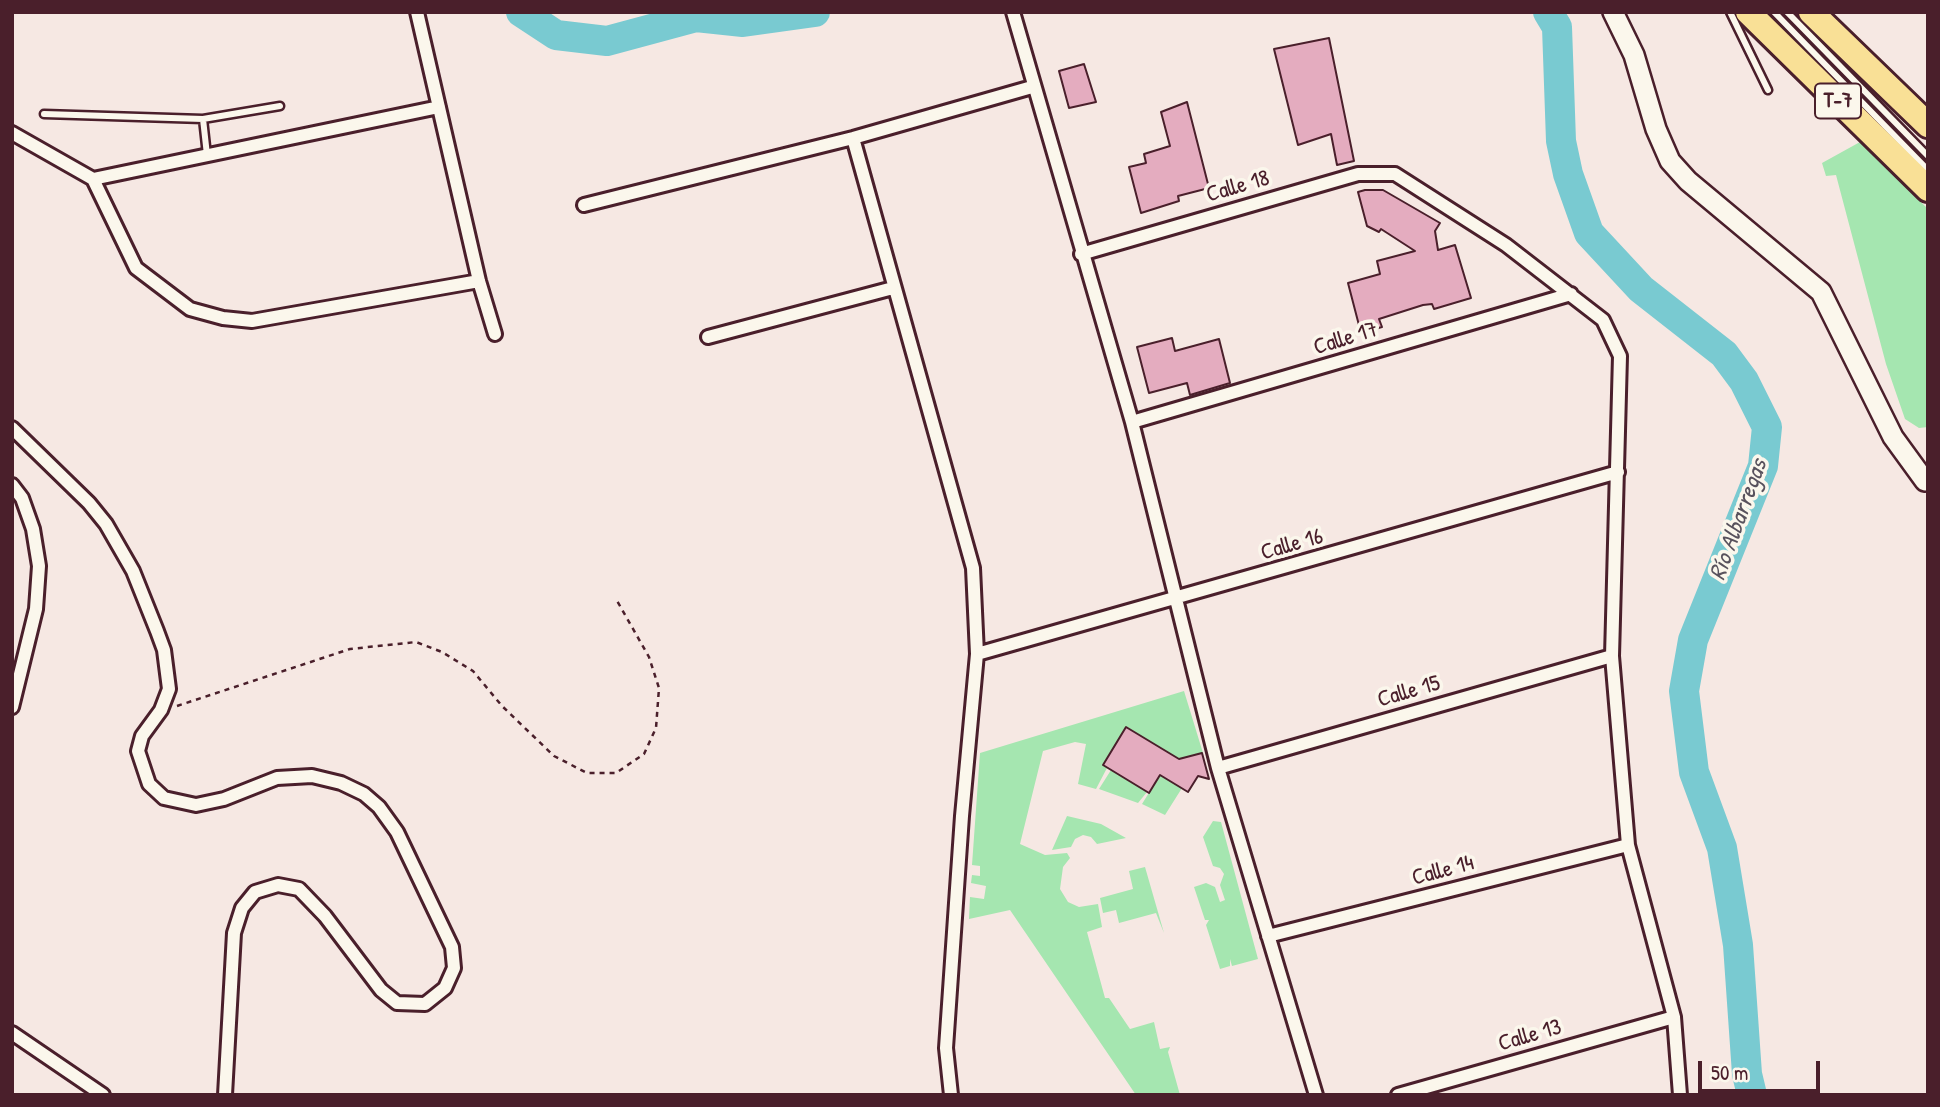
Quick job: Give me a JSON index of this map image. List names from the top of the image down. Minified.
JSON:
{"streets":{"highway":["T-7"],"street":["Calle 18","Calle 17","Calle 16","Calle 15","Calle 14","Calle 13"]},"crossings":[["Calle 18","Calle 17"]],"water":["Río Albarregas"],"scale_bar":"50 m"}
